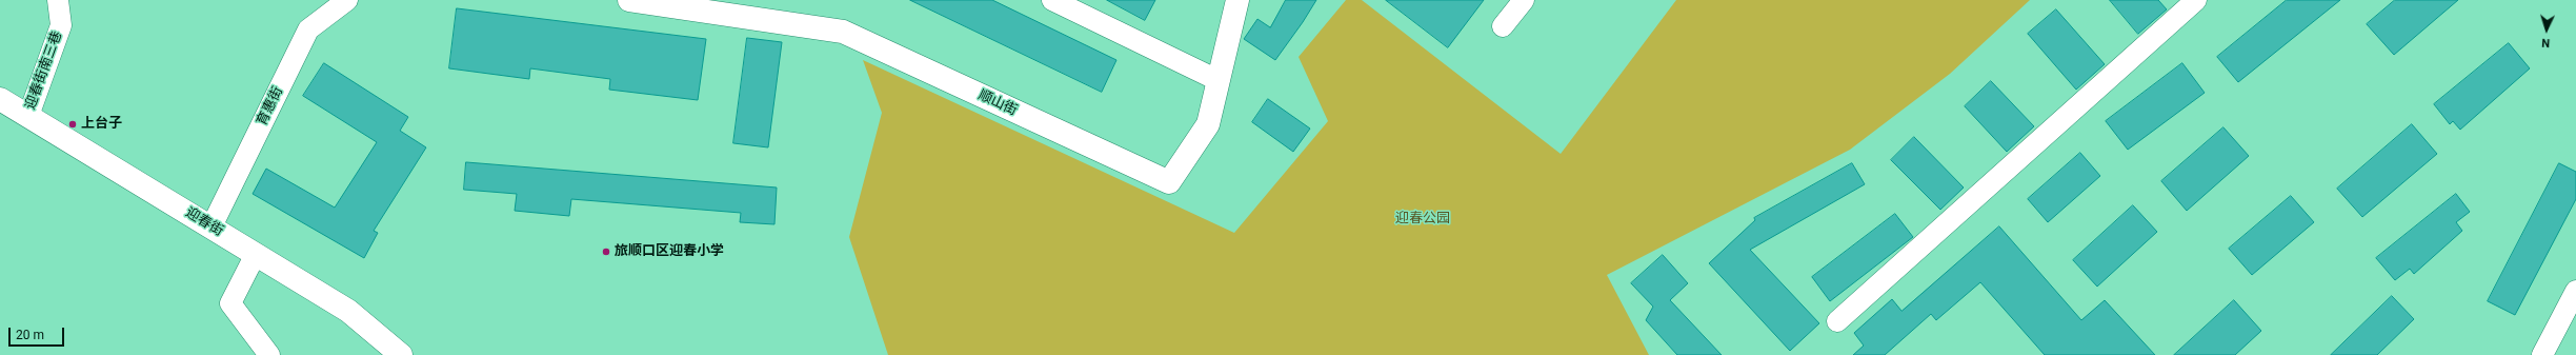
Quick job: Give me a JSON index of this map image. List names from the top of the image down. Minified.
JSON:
{"streets":{"street":["迎春街南三巷","顺山街","育惠街","迎春街"]},"crossings":[["迎春街南三巷","迎春街"],["育惠街","迎春街"]],"parks":["迎春公园"],"places":["上台子","旅顺口区迎春小学"],"scale_bar":"20 m","north":"bottom"}
